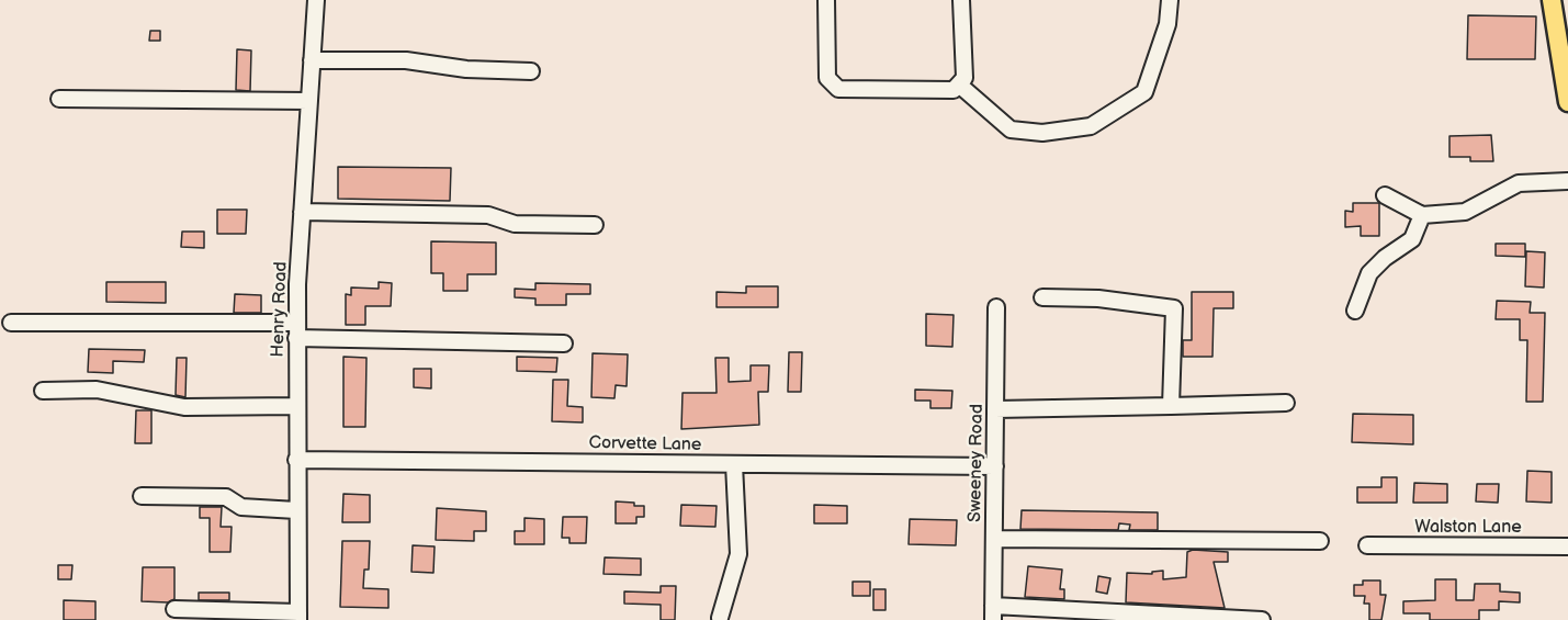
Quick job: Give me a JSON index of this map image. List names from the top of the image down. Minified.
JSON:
{"streets":{"street":["Henry Road","Corvette Lane","Sweeney Road","Walston Lane"]},"crossings":[["Henry Road","Corvette Lane"],["Corvette Lane","Sweeney Road"]]}
